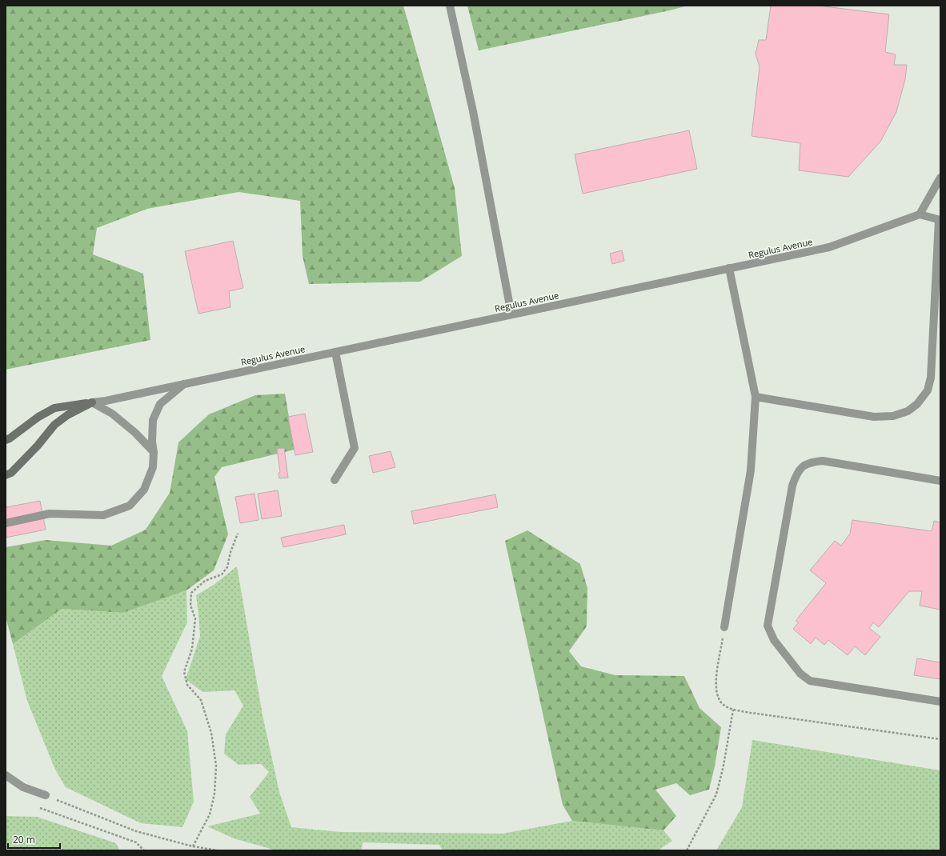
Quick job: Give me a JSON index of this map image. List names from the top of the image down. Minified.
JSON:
{"streets":{"street":["Regulus Avenue"]},"scale_bar":"20 m"}
